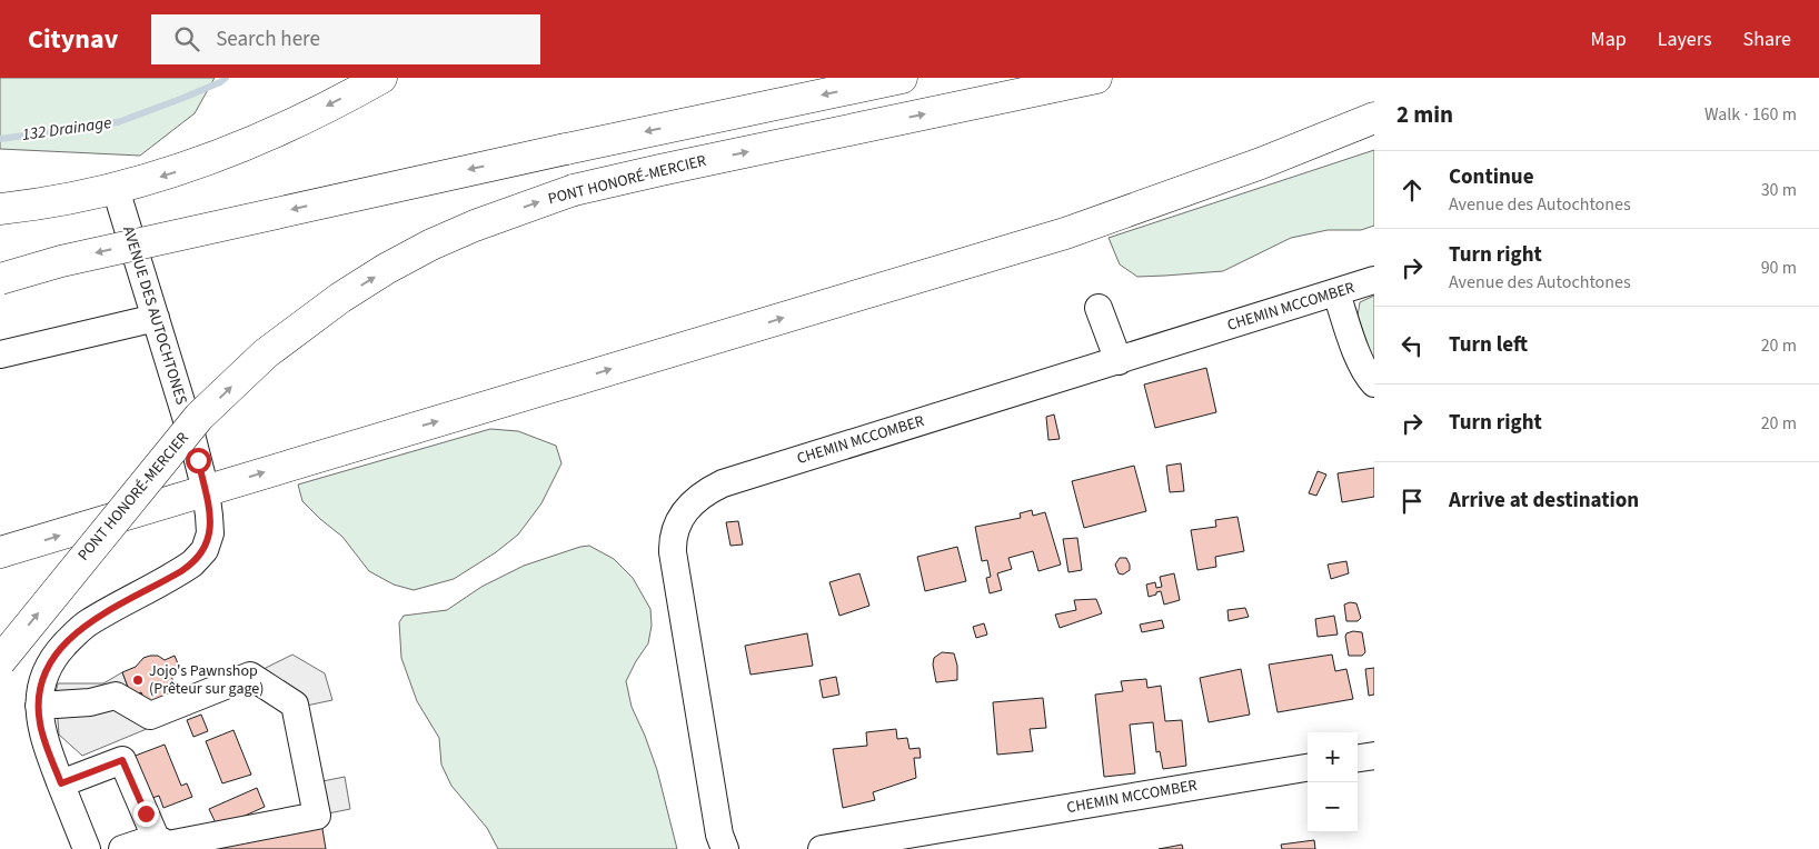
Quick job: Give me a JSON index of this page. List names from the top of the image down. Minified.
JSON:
{"streets":{"highway":["PONT HONORÉ-MERCIER"],"street":["CHEMIN MCCOMBER","AVENUE DES AUTOCHTONES"]},"water":["132 Drainage"],"places":["Jojo's Pawnshop (Prêteur sur gage)"],"page":{"header":"Citynav","search":"Search here","nav":["Map","Layers","Share"],"heading":["2 min","Walk · 160 m"],"list":[["Continue","Avenue des Autochtones","30 m"],["Turn right","Avenue des Autochtones","90 m"],["Turn left","20 m"],["Turn right","20 m"],"Arrive at destination"],"map_buttons":["+","−"]}}
